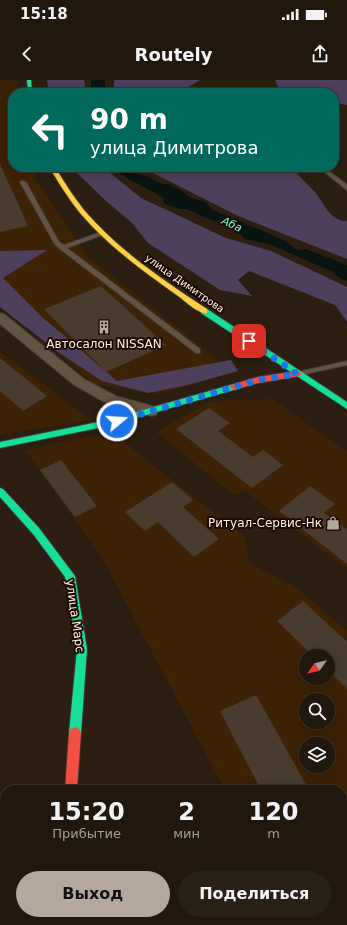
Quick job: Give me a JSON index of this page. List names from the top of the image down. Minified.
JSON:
{"streets":{"main road":["улица Димитрова","улица Марс"]},"water":["Аба"],"places":{"building":["Автосалон NISSAN"],"shop":["Ритуал-Сервис-Нк"]},"north":"bottom left","page":{"status":"15:18","header":"Routely","turn":["90 m","улица Димитрова"],"eta":["15:20","Прибытие","2","мин","120","m"],"buttons":["Выход","Поделиться"]}}
